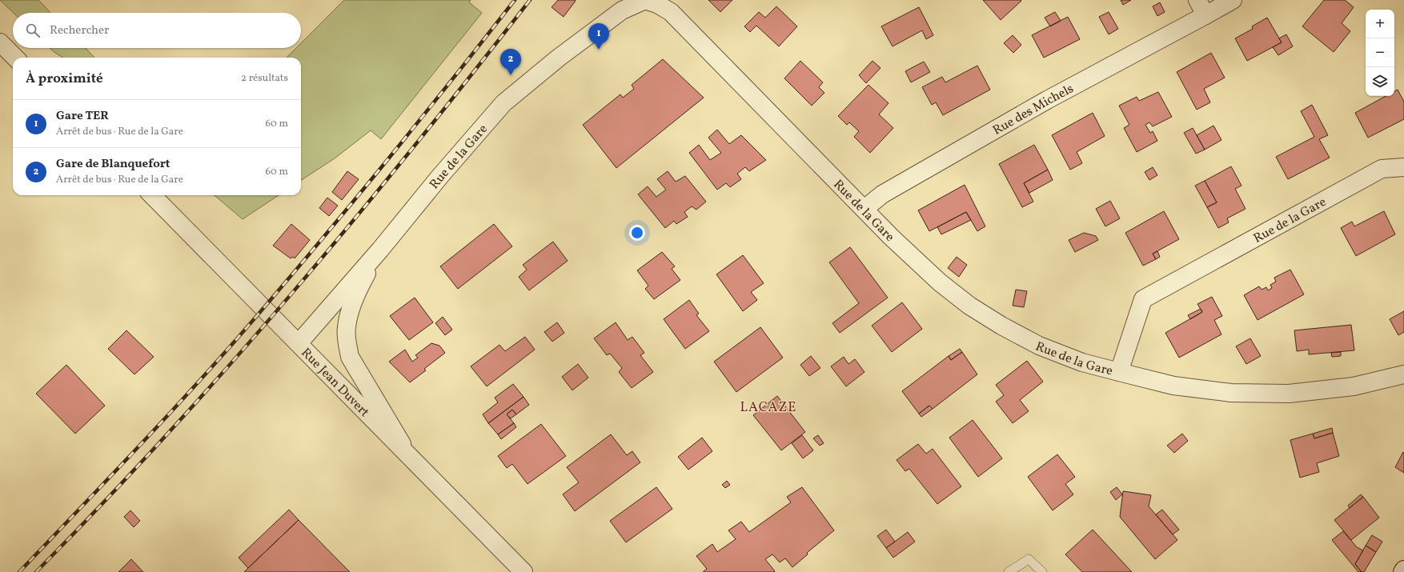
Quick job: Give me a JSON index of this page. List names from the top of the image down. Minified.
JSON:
{"streets":{"street":["Rue des Michels","Rue de la Gare","Rue Jean Duvert"]},"crossings":[["Rue des Michels","Rue de la Gare"],["Rue de la Gare","Rue Jean Duvert"]],"districts":["LACAZE"],"page":{"map_buttons":["+","−"],"search":"Rechercher","pins":["1","2"],"heading":["À proximité","2 résultats"],"list":[{"mark":"1","name":"Gare TER","note":"Arrêt de bus · Rue de la Gare","value":"60 m"},{"mark":"2","name":"Gare de Blanquefort","note":"Arrêt de bus · Rue de la Gare","value":"60 m"}]}}
